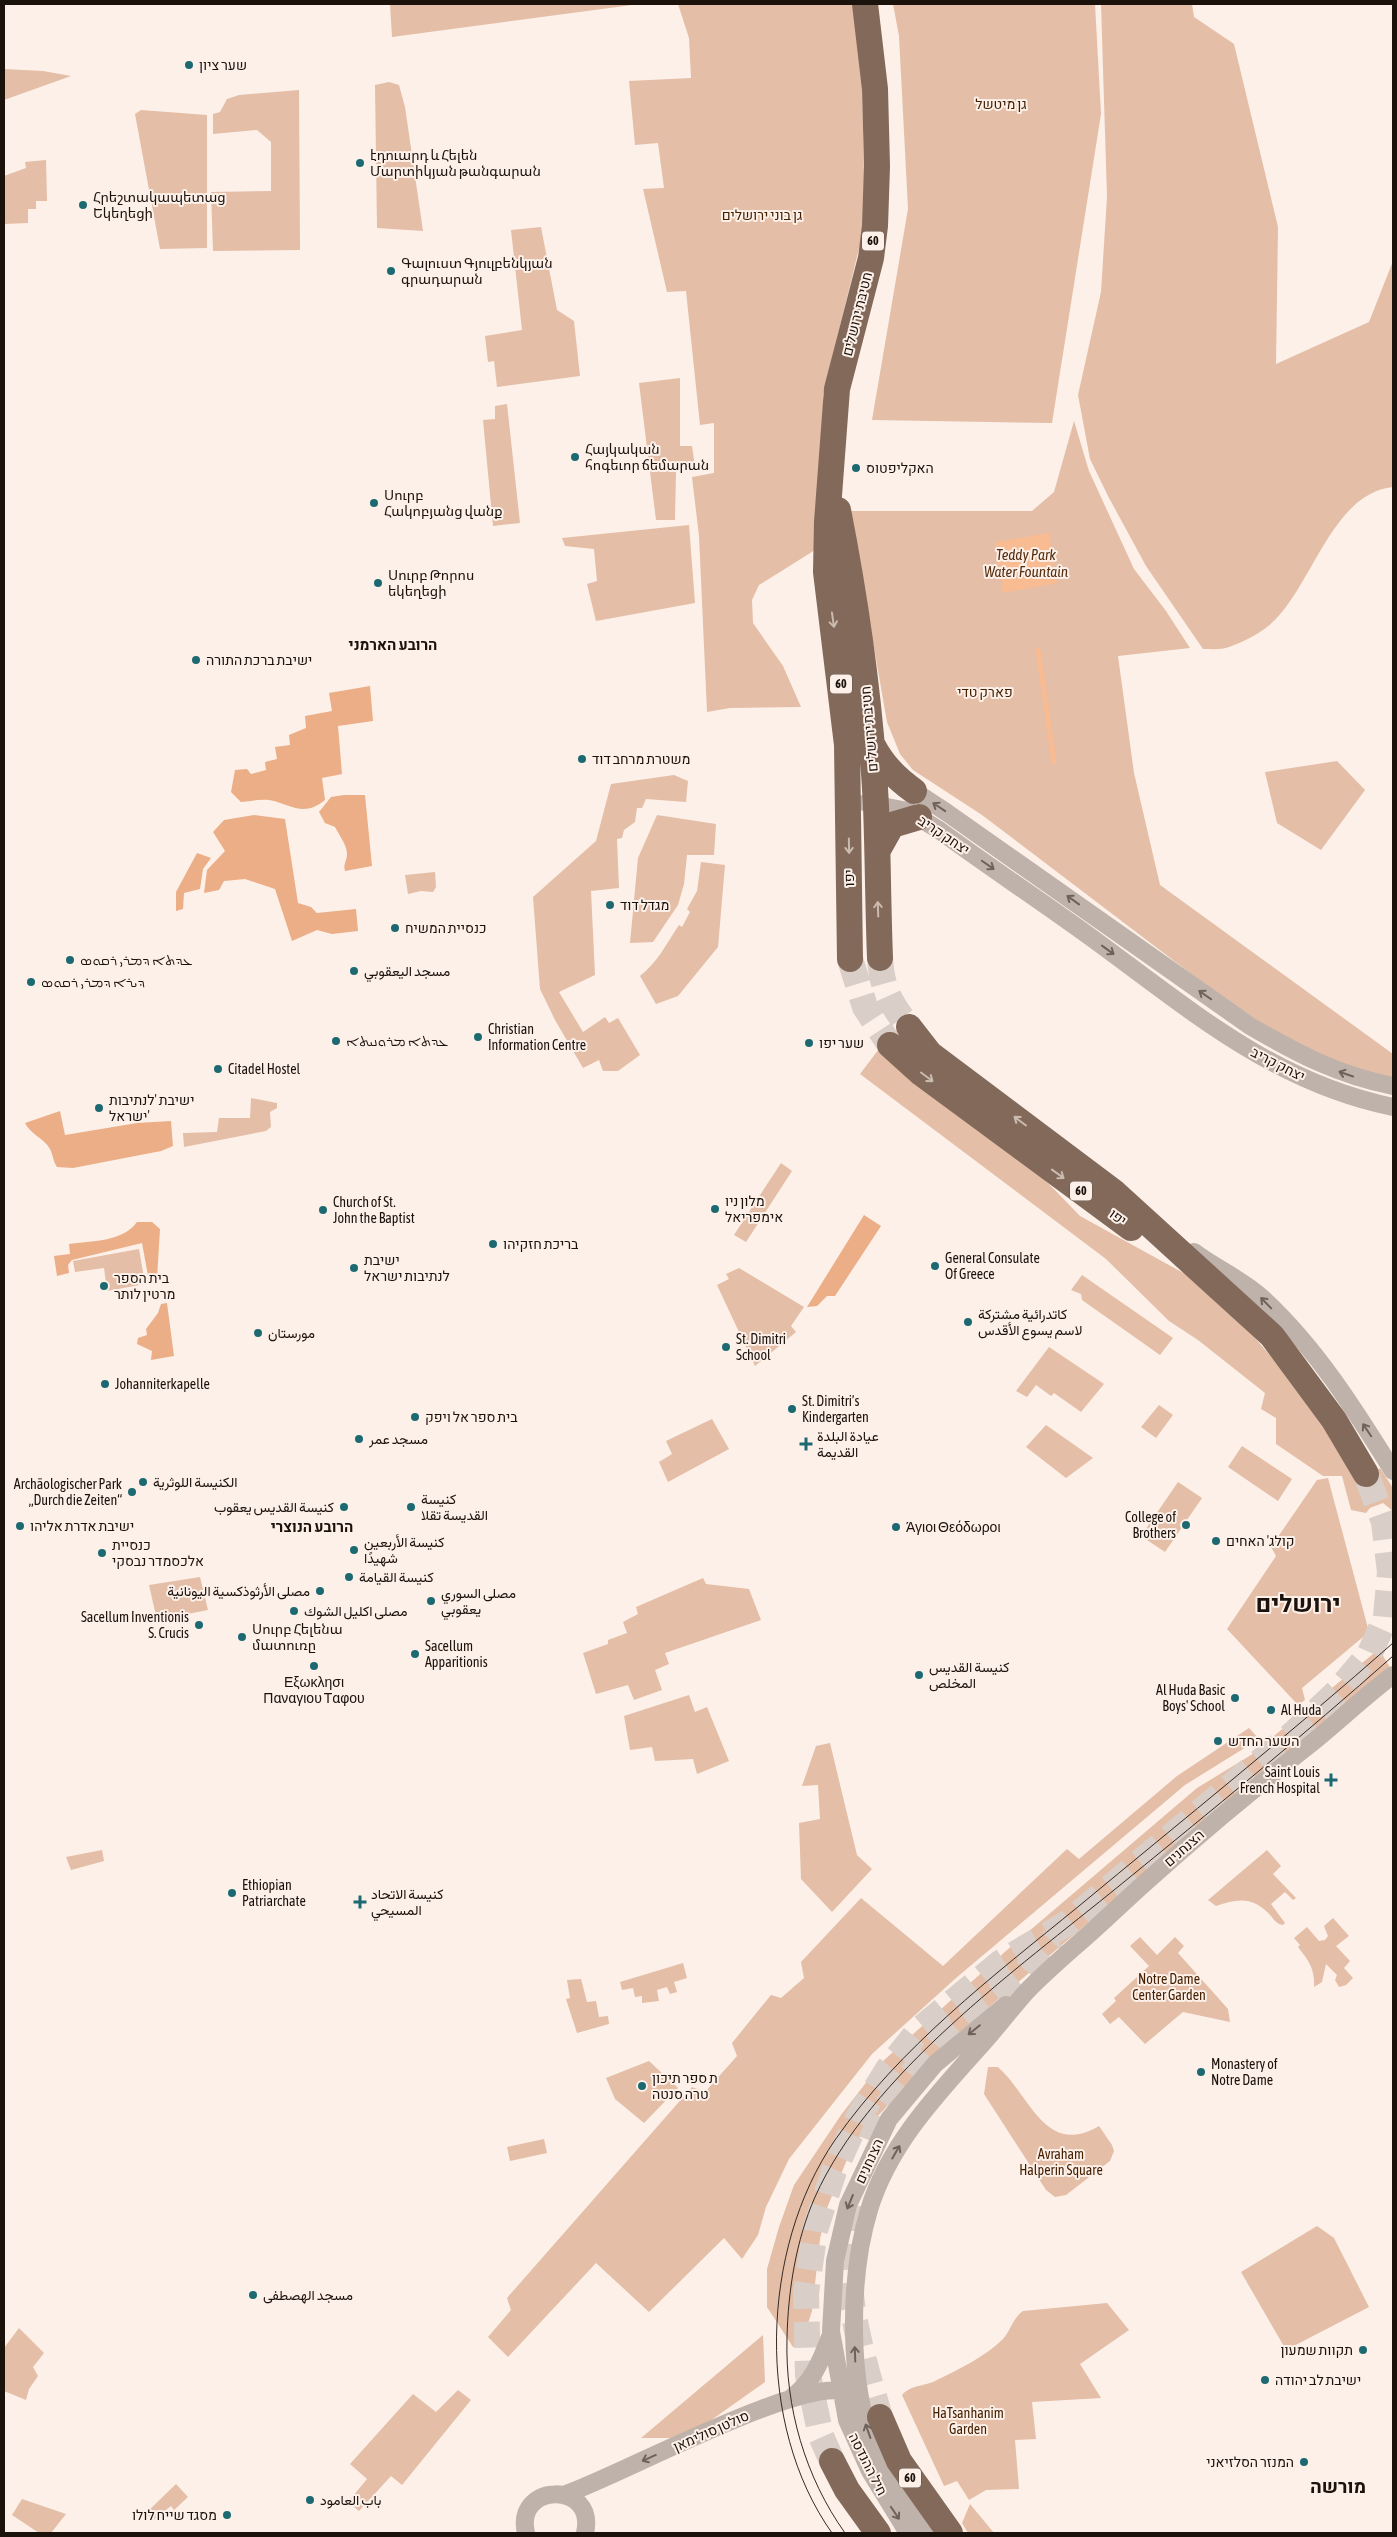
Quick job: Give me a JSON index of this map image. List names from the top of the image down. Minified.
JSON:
{"streets":{"highway":["60","חטיבת ירושלים","יפו","הצנחנים"],"street":["יצחק קריב","סולטן סולימאן","חיל ההנדסה"]},"crossings":[["חטיבת ירושלים","יצחק קריב"],["חטיבת ירושלים","יפו"],["יצחק קריב","יפו"],["הצנחנים","סולטן סולימאן"],["הצנחנים","חיל ההנדסה"],["סולטן סולימאן","חיל ההנדסה"]],"one_way":["סולטן סולימאן"],"districts":["הרובע הארמני","הרובע הנוצרי","ירושלים","מורשה"],"water":["Teddy Park Water Fountain"],"parks":["גן מיטשל","גן בוני ירושלים","פארק טדי","Notre Dame Center Garden","Avraham Halperin Square","HaTsanhanim Garden"],"places":{"other":["שער ציון","էդուարդ և Հելեն Մարտիկյան թանգարան","Հրեշտակապետաց Եկեղեցի","Գալուստ Գյուլբենկյան գրադարան","Հայկական հոգեւոր ճեմարան","האקליפטוס","Սուրբ Հակոբյանց վանք","Սուրբ Թորոս եկեղեցի","ישיבת ברכת התורה","משטרת מרחב דוד","מגדל דוד","כנסיית המשיח","ܥܕܬܐ ܕܡܪܝ ܪܩܘܣ","مسجد اليعقوبي","ܕܝܪܐ ܕܡܪܝ ܪܩܘܣ","Christian Information Centre","ܥܕܬܐ ܡܪܘܢܝܬܐ","שער יפו","Citadel Hostel","ישיבת 'לנתיבות ישראל'","מלון ניו אימפריאל","Church of St. John the Baptist","בריכת חזקיהו","General Consulate Of Greece","ישיבת לנתיבות ישראל","בית הספר מרטין לותר","كاتدرائية مشتركة لاسم يسوع الأقدس","مورستان","St. Dimitri School","Johanniterkapelle","St. Dimitri’s Kindergarten","בית ספר אל ויפק","مسجد عمر","الكنيسة اللوثرية","Archäologischer Park „Durch die Zeiten“","كنيسة القديس يعقوب","كنيسة القديسة تقلا","College of Brothers","ישיבת אדרת אליהו","Άγιοι Θεόδωροι","קולג' האחים","كنيسة الأربعين شهيدًا","כנסיית אלכסמדר נבסקי","كنيسة القيامة","مصلى الأرثوذكسية اليونانية","مصلى السوري يعقوبي","مصلى اكليل الشوك","Sacellum Inventionis S. Crucis","Սուրբ Հելենա մատուռը","Sacellum Apparitionis","Εξωκλησι Παναγιου Ταφου","كنيسة القديس المخلص","Al Huda Basic Boys' School","Al Huda","השער החדש","Ethiopian Patriarchate","Monastery of Notre Dame","ת ספר תיכון טרה סנטה","مسجد الهصطفى","תקוות שמעון","ישיבת לב יהודה","המנזר הסלזיאני","باب العامود","מסגד שייח לולו"],"health":["عيادة البلدة القديمة","Saint Louis French Hospital","كنيسة الاتحاد المسيحي"]}}
